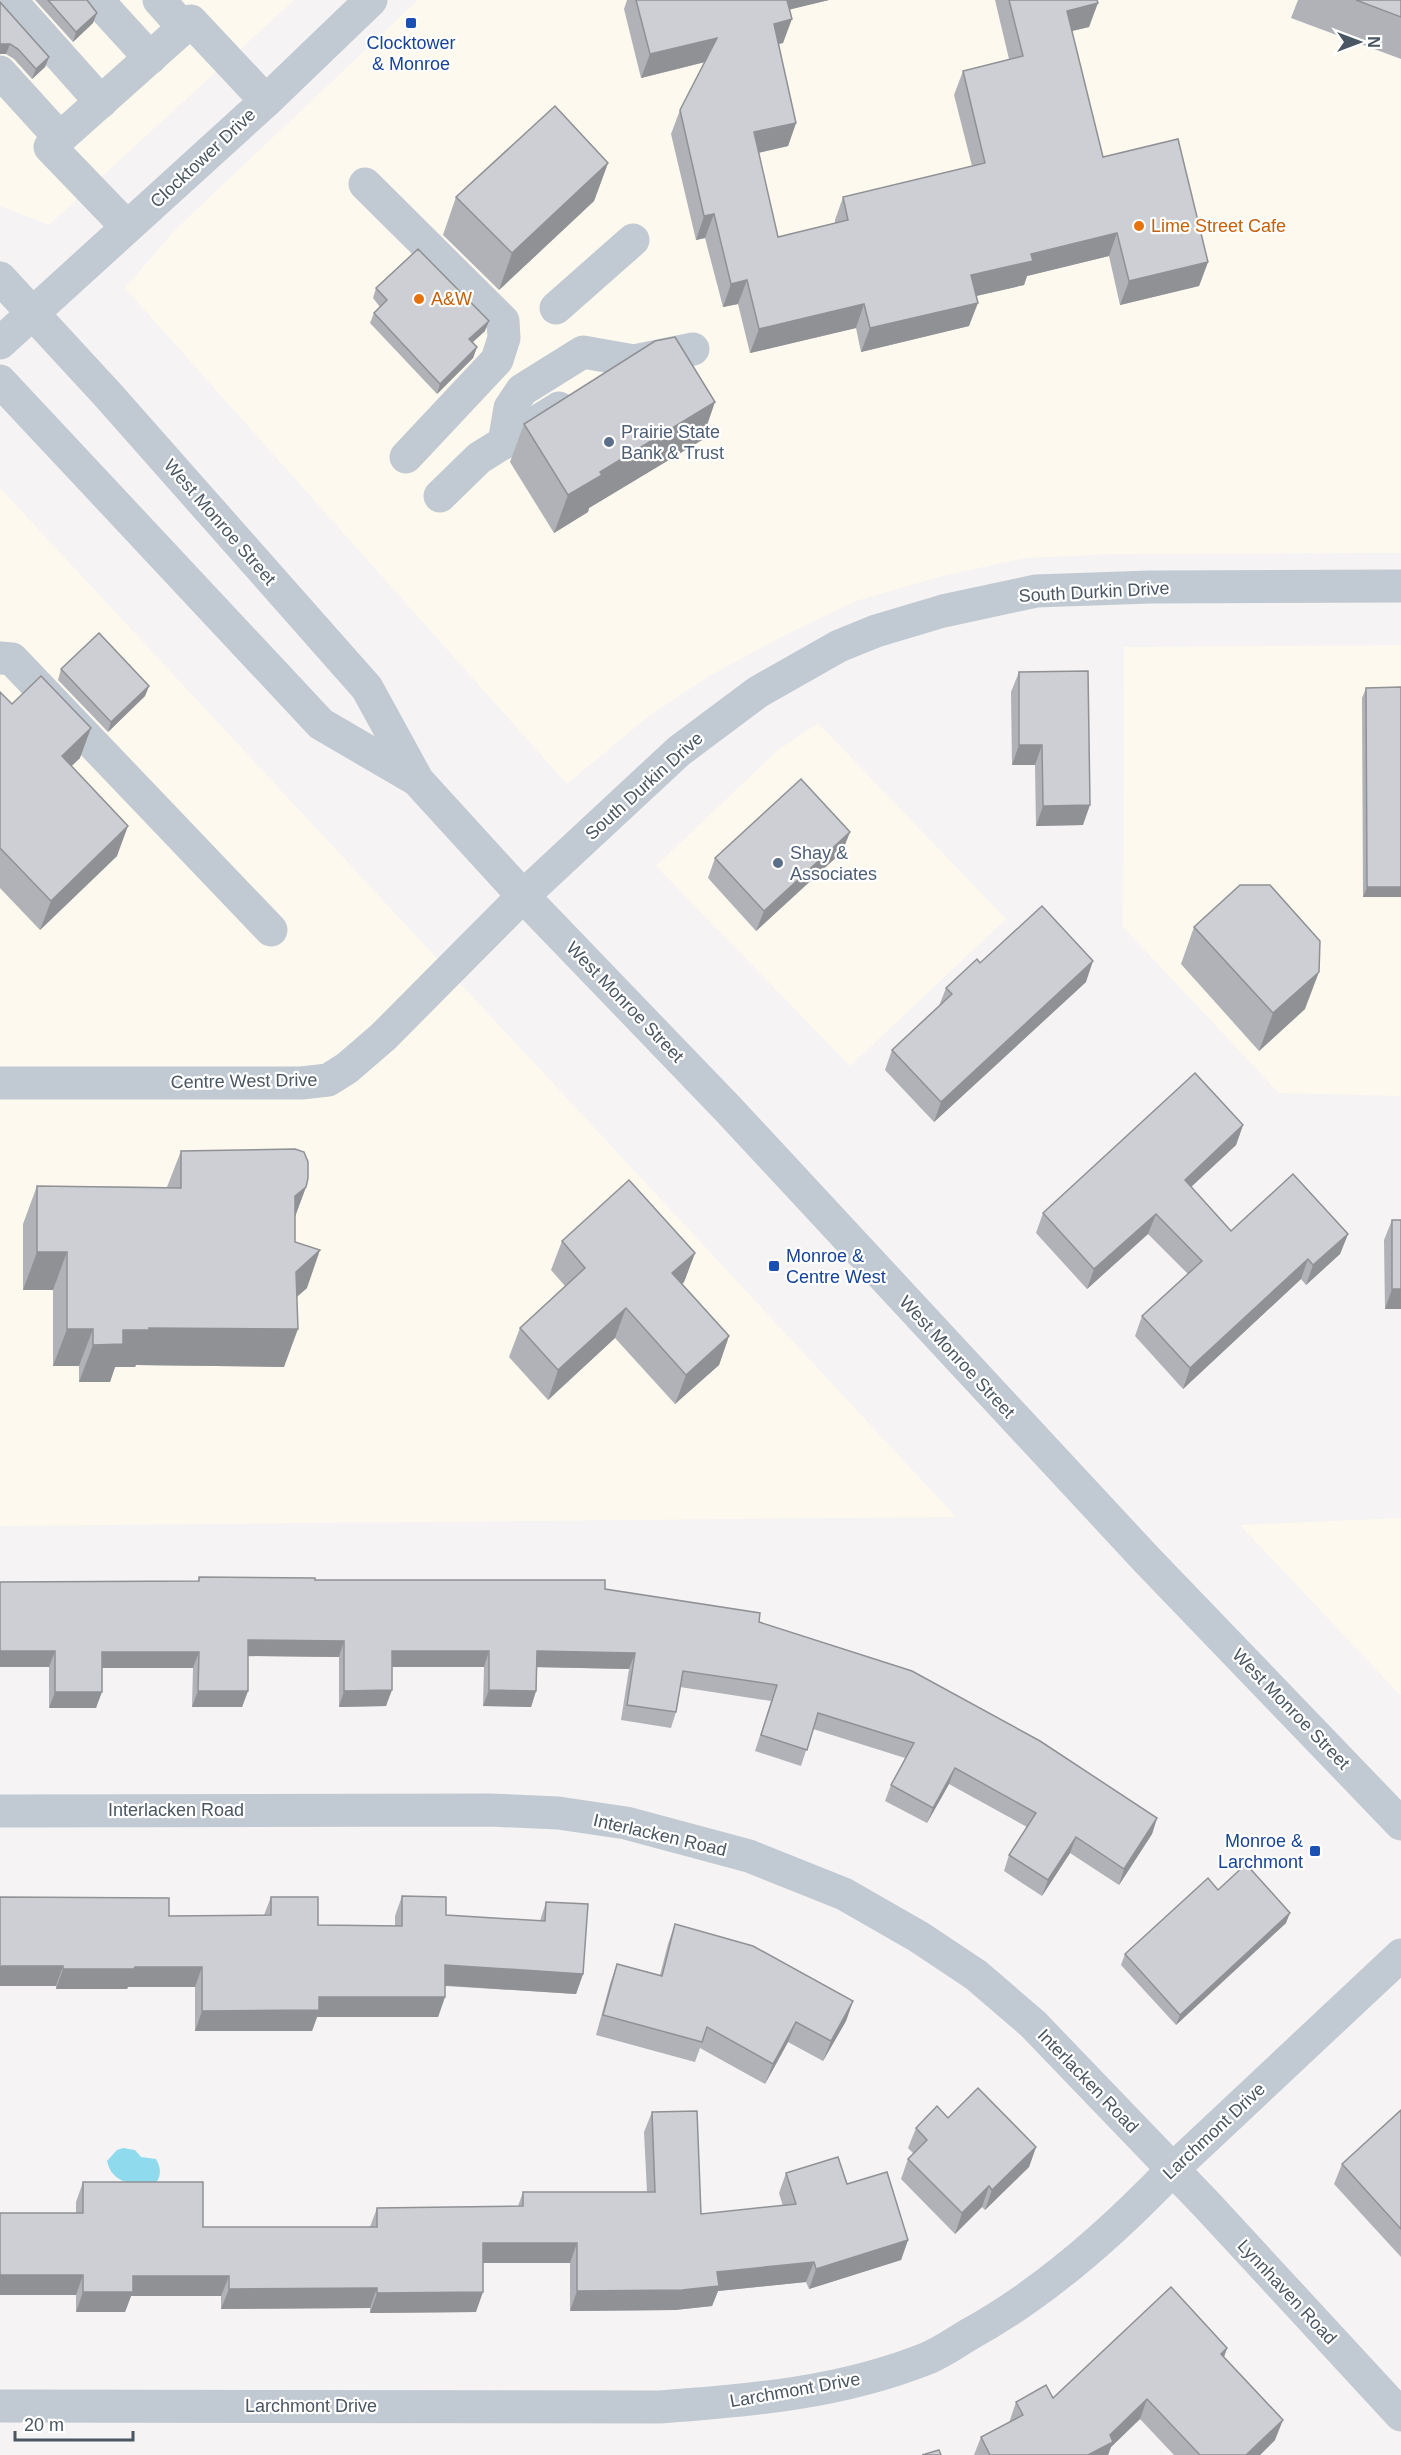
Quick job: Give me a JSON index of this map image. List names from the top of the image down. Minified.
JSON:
{"streets":{"street":["Clocktower Drive","West Monroe Street","South Durkin Drive","Centre West Drive","Interlacken Road","Larchmont Drive","Lynnhaven Road"]},"crossings":[["Clocktower Drive","West Monroe Street"],["West Monroe Street","South Durkin Drive"],["West Monroe Street","Centre West Drive"],["South Durkin Drive","Centre West Drive"],["Interlacken Road","Larchmont Drive"],["Interlacken Road","Lynnhaven Road"],["Larchmont Drive","Lynnhaven Road"]],"places":{"transit":["Clocktower & Monroe","Monroe & Centre West","Monroe & Larchmont"],"other":["Lime Street Cafe","A&W","Prairie State Bank & Trust","Shay & Associates"]},"scale_bar":"20 m","north":"right"}
